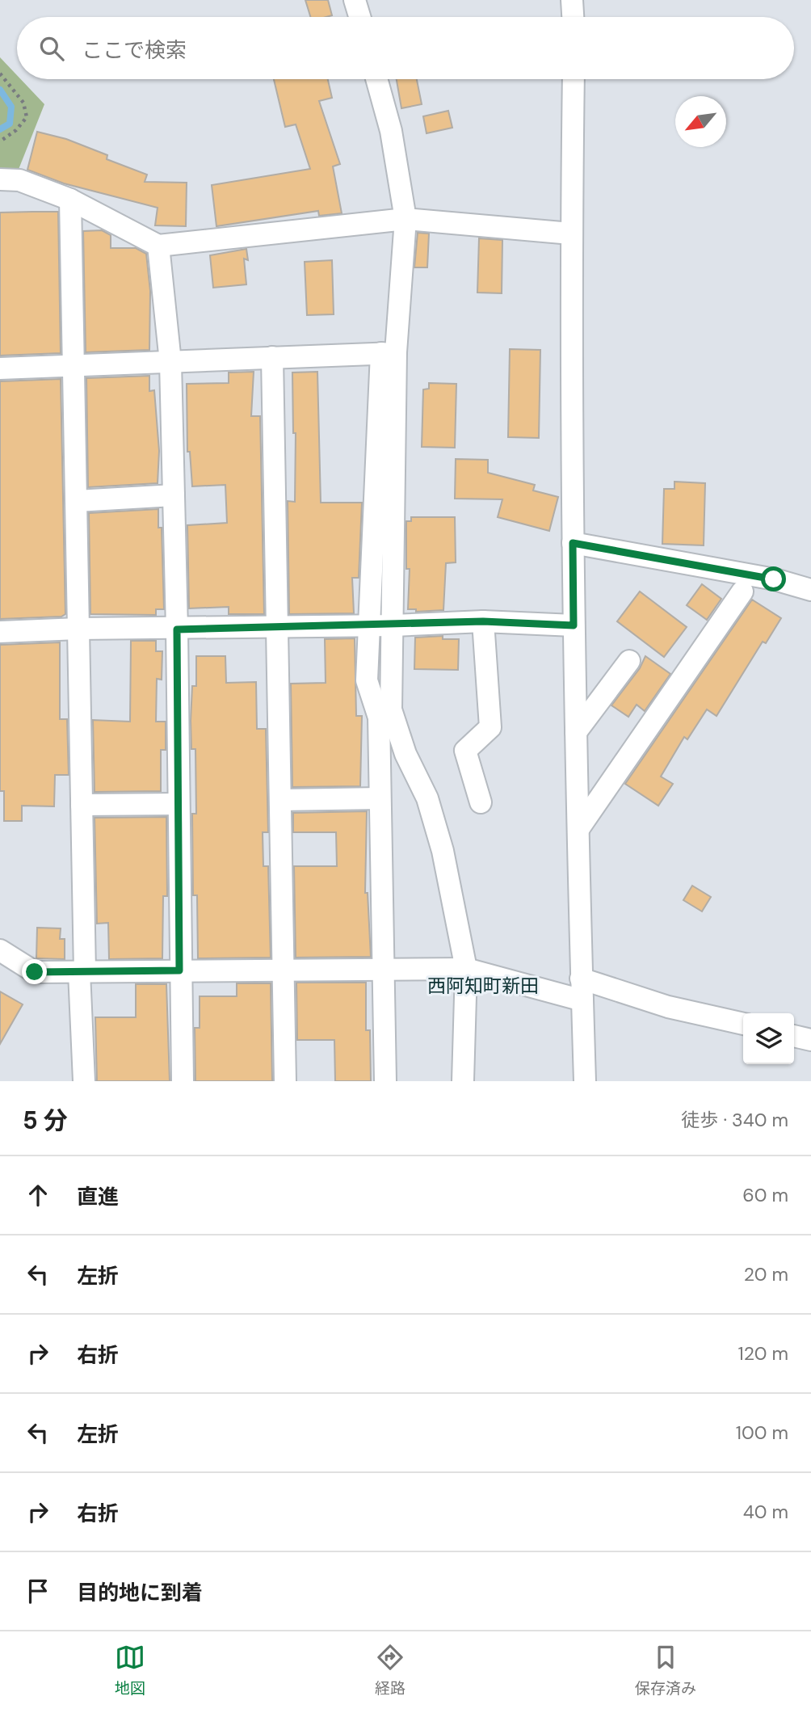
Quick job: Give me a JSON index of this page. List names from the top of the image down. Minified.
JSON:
{"districts":["西阿知町新田"],"north":"bottom left","page":{"search":"ここで検索","heading":["5 分","徒歩 · 340 m"],"list":[["直進","60 m"],["左折","20 m"],["右折","120 m"],["左折","100 m"],["右折","40 m"],"目的地に到着"],"nav":["地図","経路","保存済み"]}}
